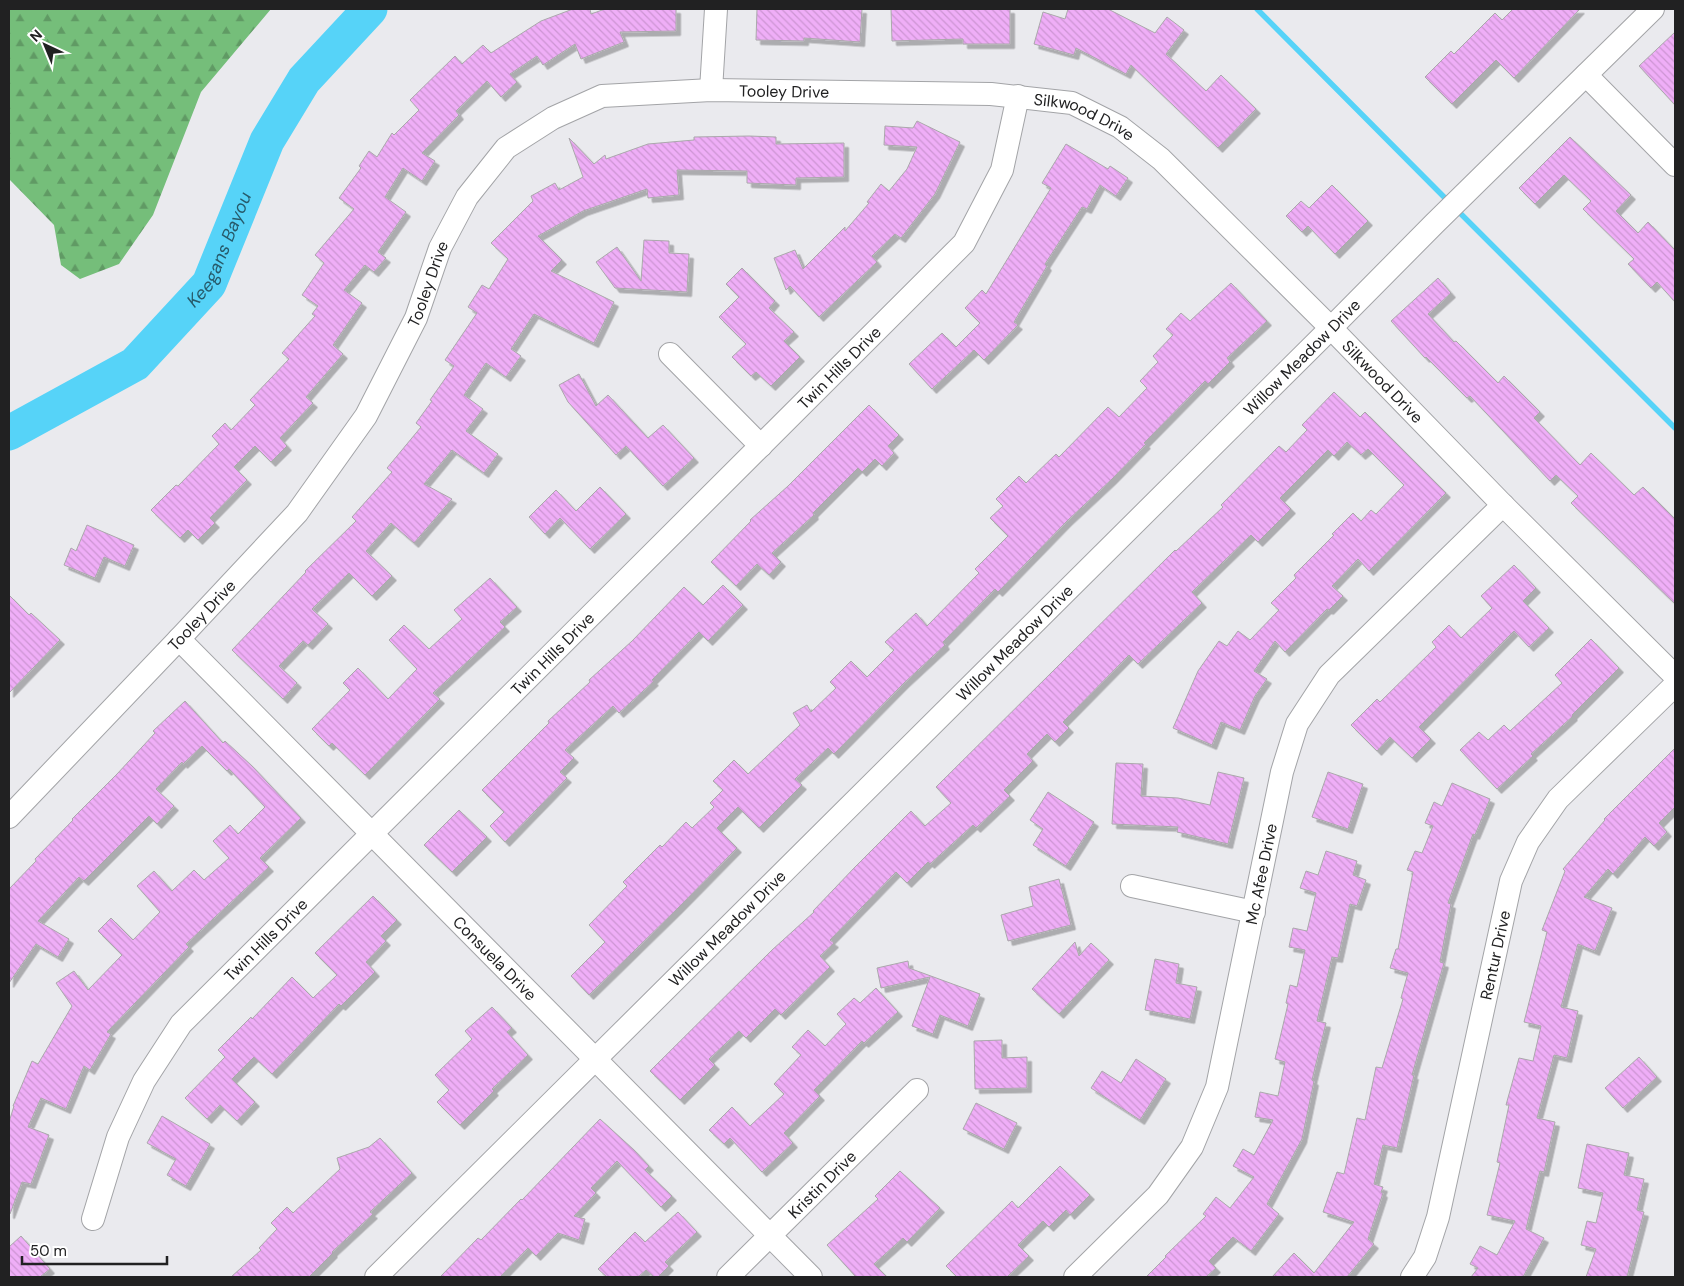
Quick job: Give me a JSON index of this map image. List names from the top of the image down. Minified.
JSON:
{"streets":{"street":["Tooley Drive","Silkwood Drive","Willow Meadow Drive","Twin Hills Drive","Mc Afee Drive","Rentur Drive","Consuela Drive","Kristin Drive"]},"crossings":[["Tooley Drive","Silkwood Drive"],["Tooley Drive","Twin Hills Drive"],["Tooley Drive","Consuela Drive"],["Silkwood Drive","Willow Meadow Drive"],["Silkwood Drive","Twin Hills Drive"],["Silkwood Drive","Mc Afee Drive"],["Willow Meadow Drive","Consuela Drive"],["Twin Hills Drive","Consuela Drive"],["Consuela Drive","Kristin Drive"]],"water":["Keegans Bayou"],"scale_bar":"50 m","north":"top left"}
